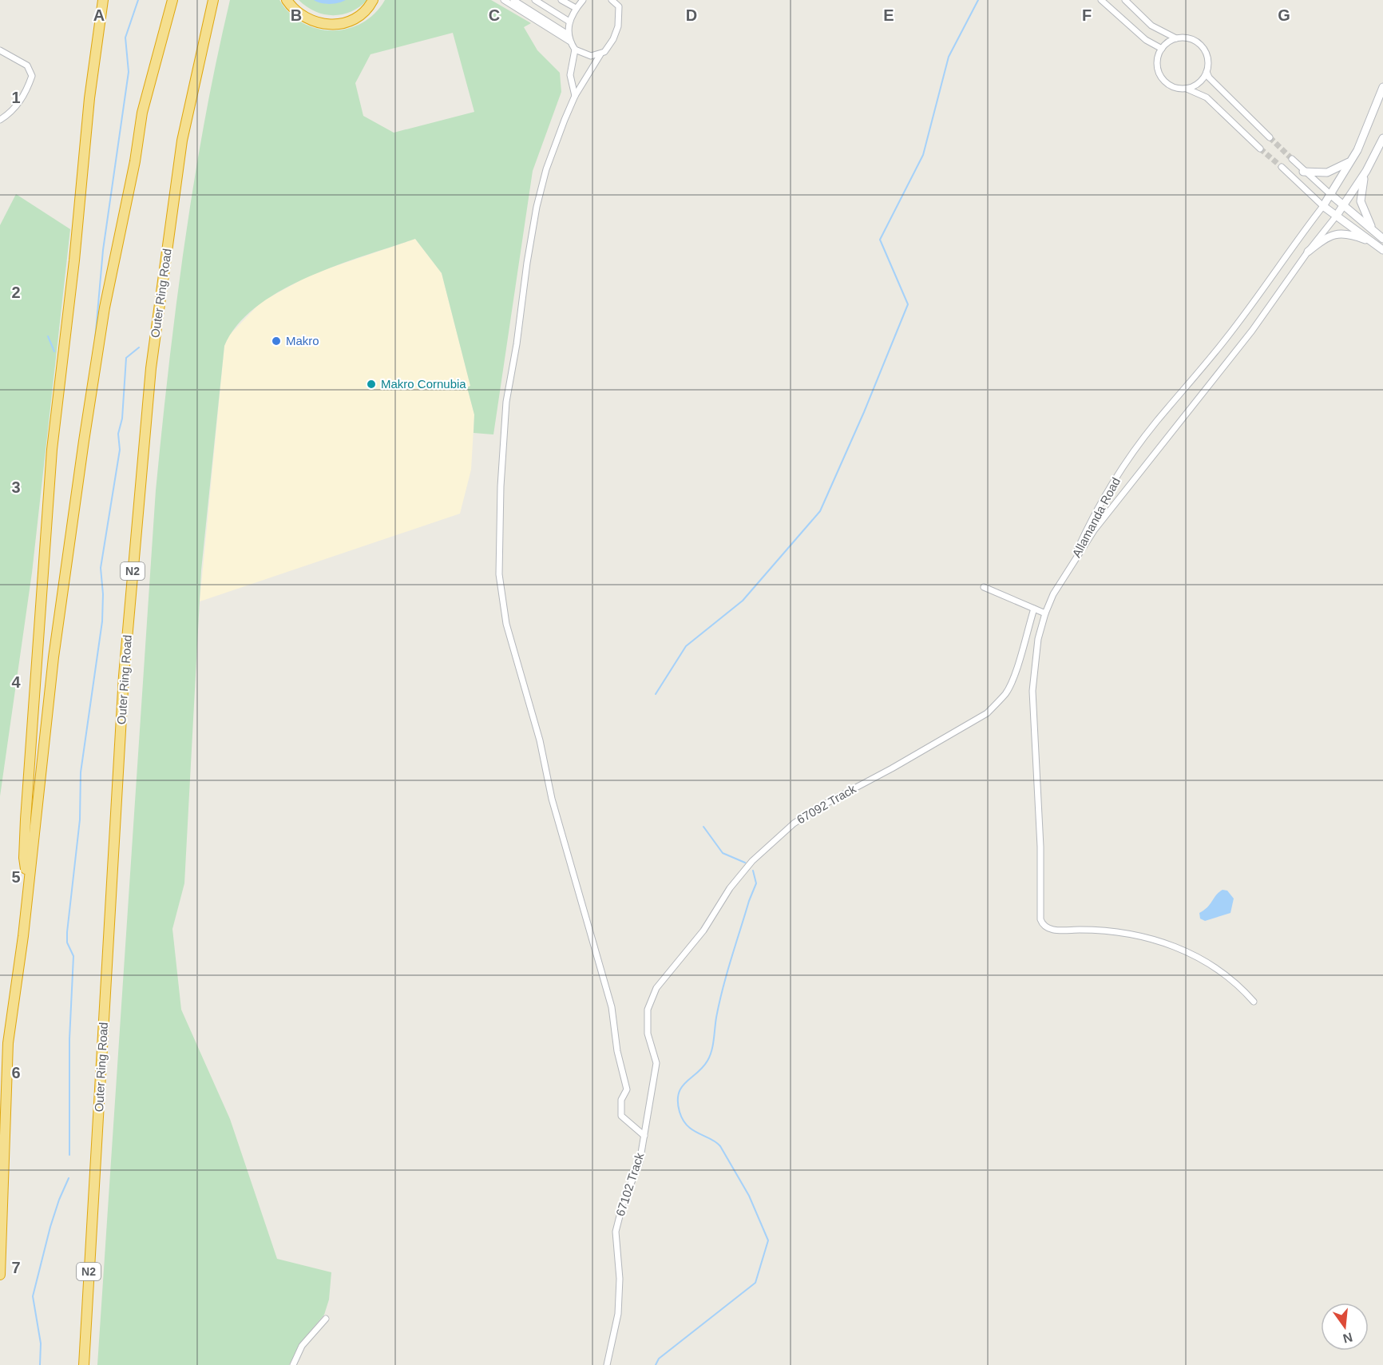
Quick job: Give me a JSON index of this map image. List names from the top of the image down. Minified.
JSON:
{"streets":{"highway":["Outer Ring Road","N2"],"street":["Allamanda Road","67092 Track","67102 Track"]},"crossings":[["67092 Track","67102 Track"]],"places":["Makro","Makro Cornubia"],"north":"bottom","grid":{"columns":["A","B","C","D","E","F","G"],"rows":["1","2","3","4","5","6","7"]}}
